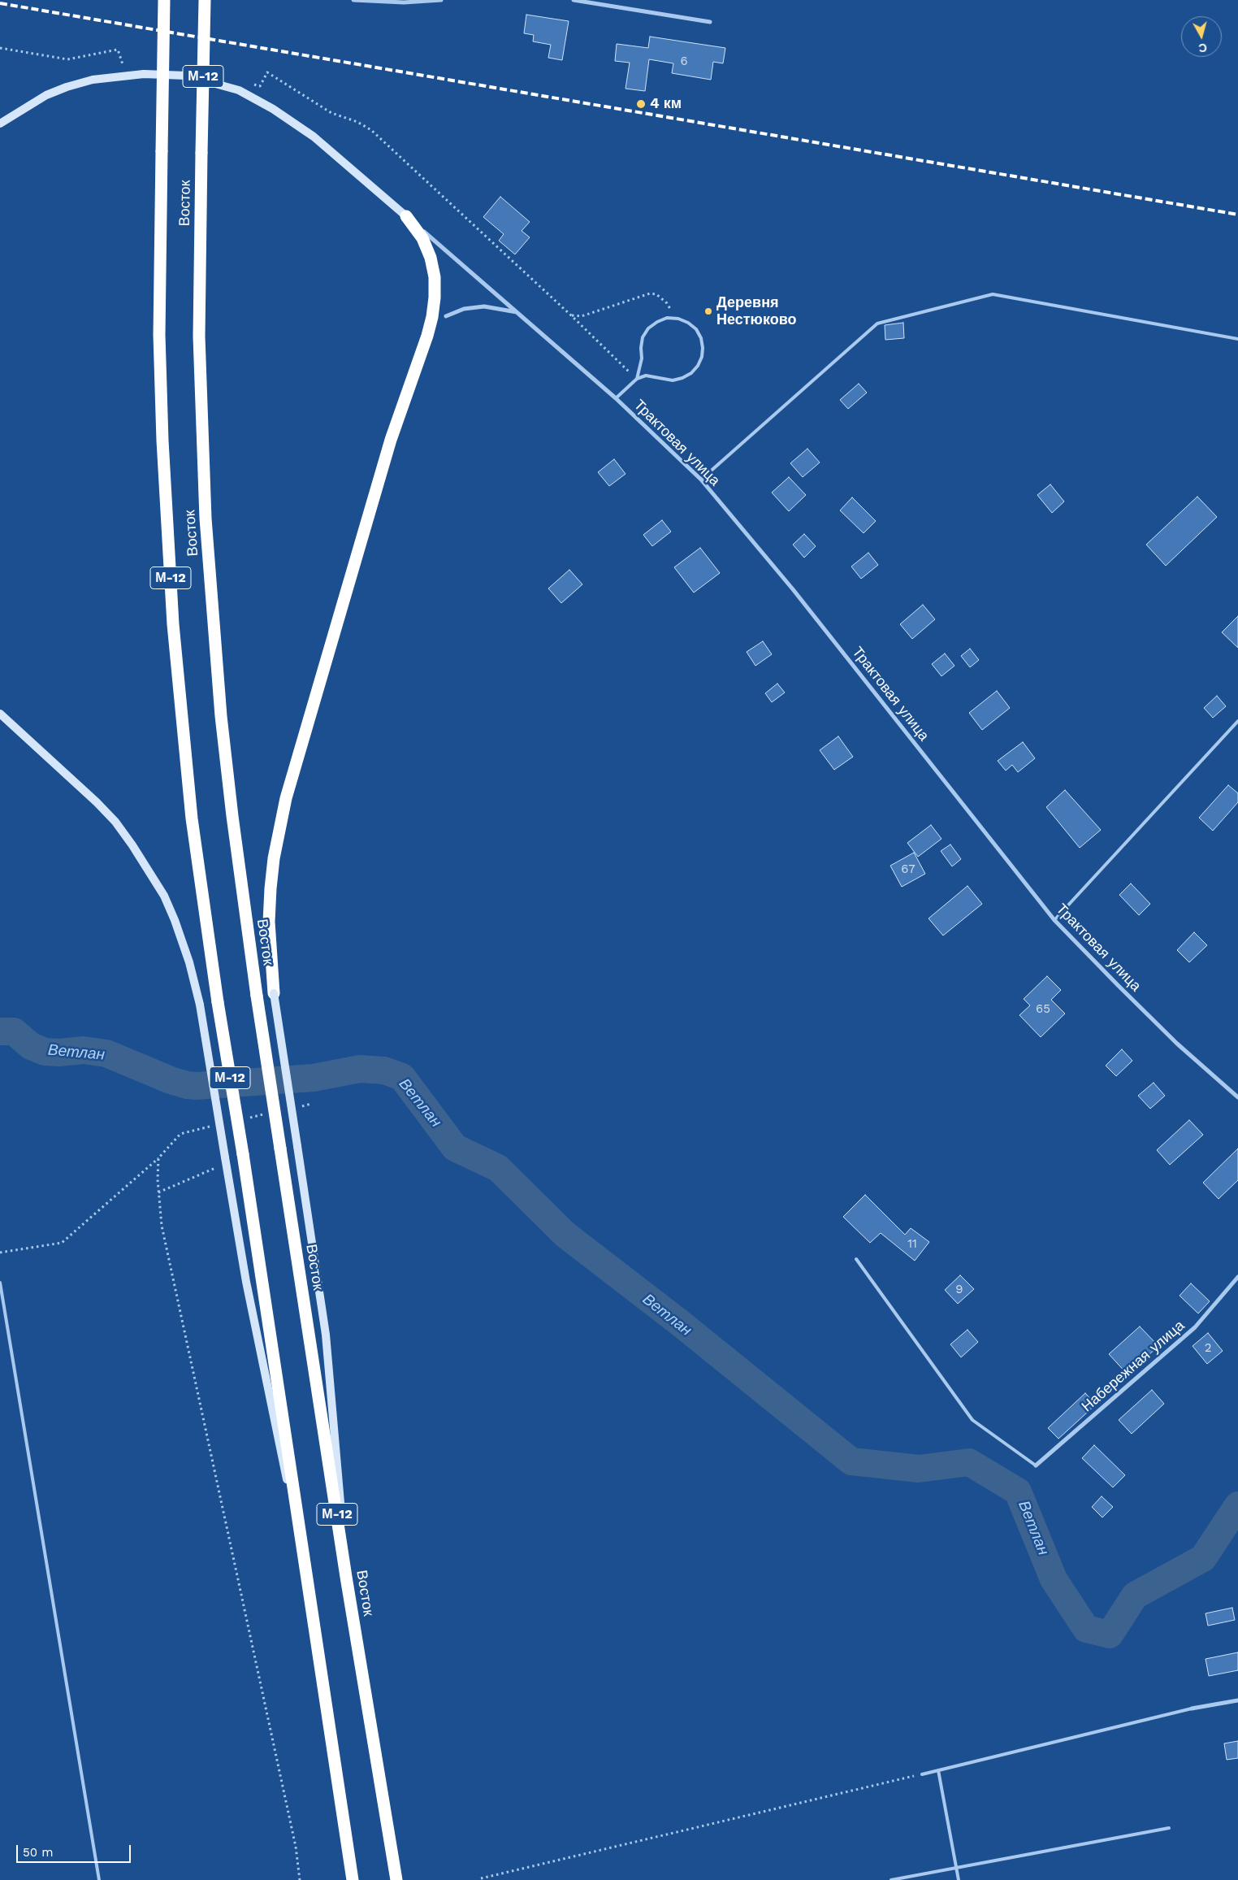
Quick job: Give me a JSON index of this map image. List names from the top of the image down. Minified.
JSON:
{"streets":{"highway":["М-12","Восток"],"street":["Трактовая улица","Набережная улица"]},"water":["Ветлан"],"places":["4 км","Деревня Нестюково"],"house_numbers":["6","67","65","11","9","2"],"scale_bar":"50 m","north":"bottom"}
